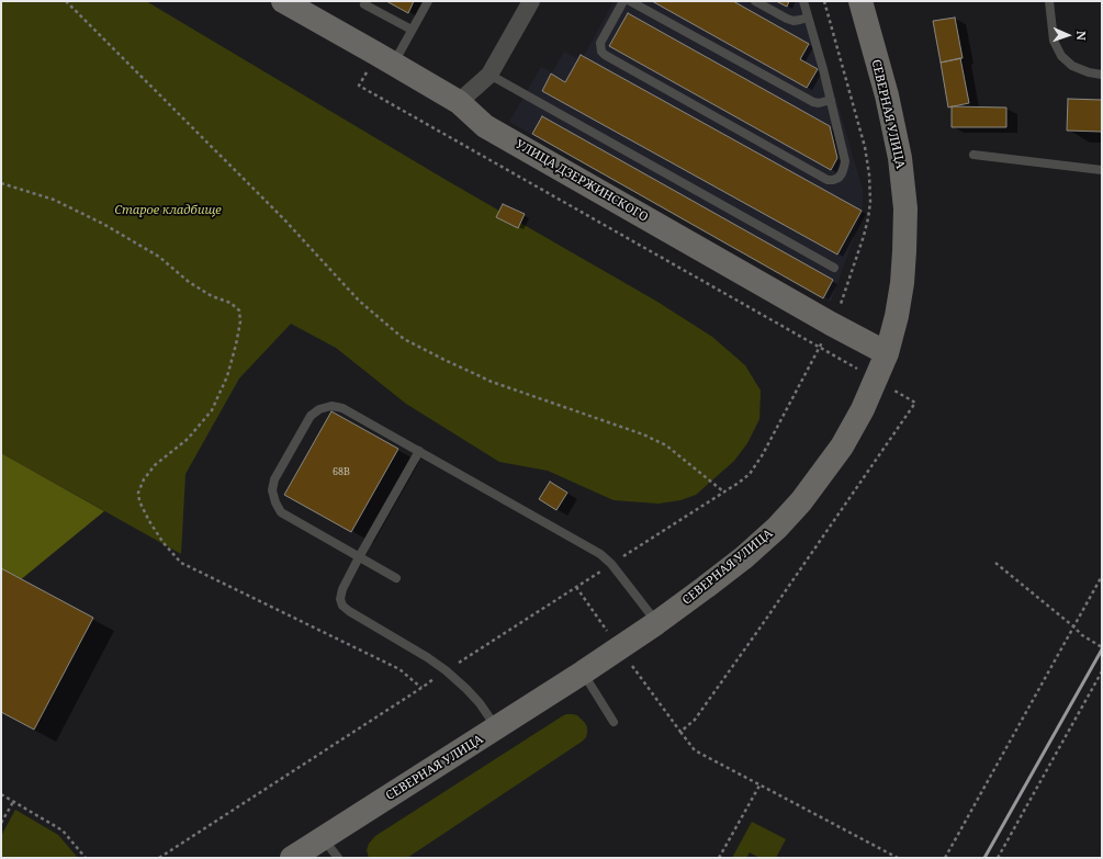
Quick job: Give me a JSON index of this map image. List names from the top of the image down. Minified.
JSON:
{"streets":{"main road":["СЕВЕРНАЯ УЛИЦА","УЛИЦА ДЗЕРЖИНСКОГО"]},"crossings":[["СЕВЕРНАЯ УЛИЦА","УЛИЦА ДЗЕРЖИНСКОГО"]],"parks":["Старое кладбище"],"house_numbers":["68В"],"north":"right"}
